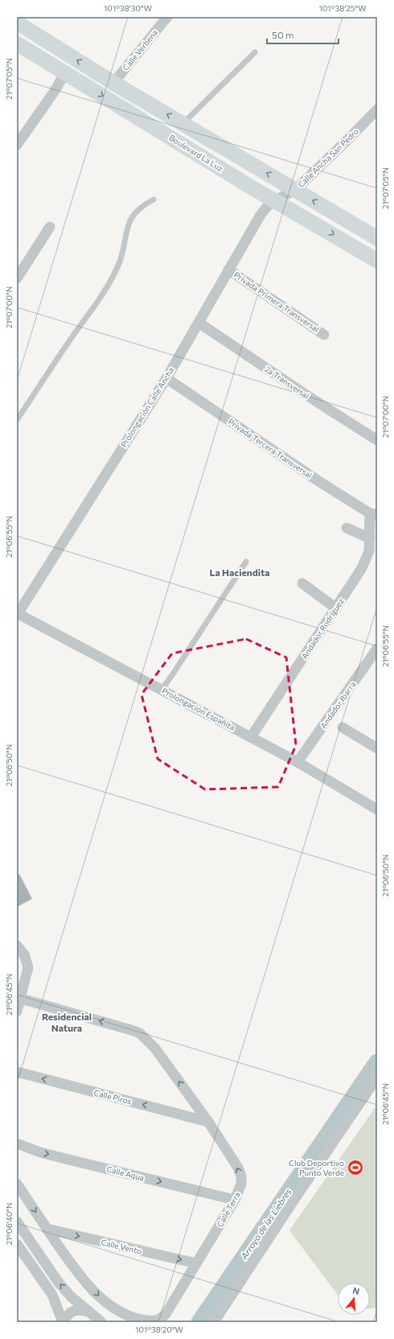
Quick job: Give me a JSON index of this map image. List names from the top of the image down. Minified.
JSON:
{"streets":{"main road":["Boulevard La Luz"],"street":["Calle Verbena","Calle Ancha San Pedro","Privada Primera Transversal","2a Transversal","Prolongación Calle Ancha","Privada Tercera Transversal","Andador Rodríguez","Andador Ibarra","Prolongación Españita","Calle Piros","Calle Aqua","Calle Terra","Calle Vento"]},"crossings":[["Boulevard La Luz","Calle Ancha San Pedro"],["Boulevard La Luz","Prolongación Calle Ancha"],["Calle Ancha San Pedro","Prolongación Calle Ancha"],["Privada Primera Transversal","Prolongación Calle Ancha"],["2a Transversal","Prolongación Calle Ancha"],["Prolongación Calle Ancha","Privada Tercera Transversal"],["Prolongación Calle Ancha","Prolongación Españita"],["Privada Tercera Transversal","Andador Rodríguez"],["Andador Rodríguez","Prolongación Españita"],["Andador Ibarra","Prolongación Españita"],["Calle Piros","Calle Terra"],["Calle Aqua","Calle Terra"],["Calle Terra","Calle Vento"]],"one_way":["Calle Piros","Calle Aqua","Calle Vento"],"districts":["La Haciendita","Residencial Natura"],"water":["Arroyo de las Liebres"],"places":{"sports":["Club Deportivo Punto Verde"]},"scale_bar":"50 m","north":"top","coordinates":["101°38'30\"W","101°38'25\"W","21°07'05\"N","21°07'00\"N","21°06'55\"N","21°06'50\"N","21°06'45\"N","21°06'40\"N","101°38'20\"W"]}
